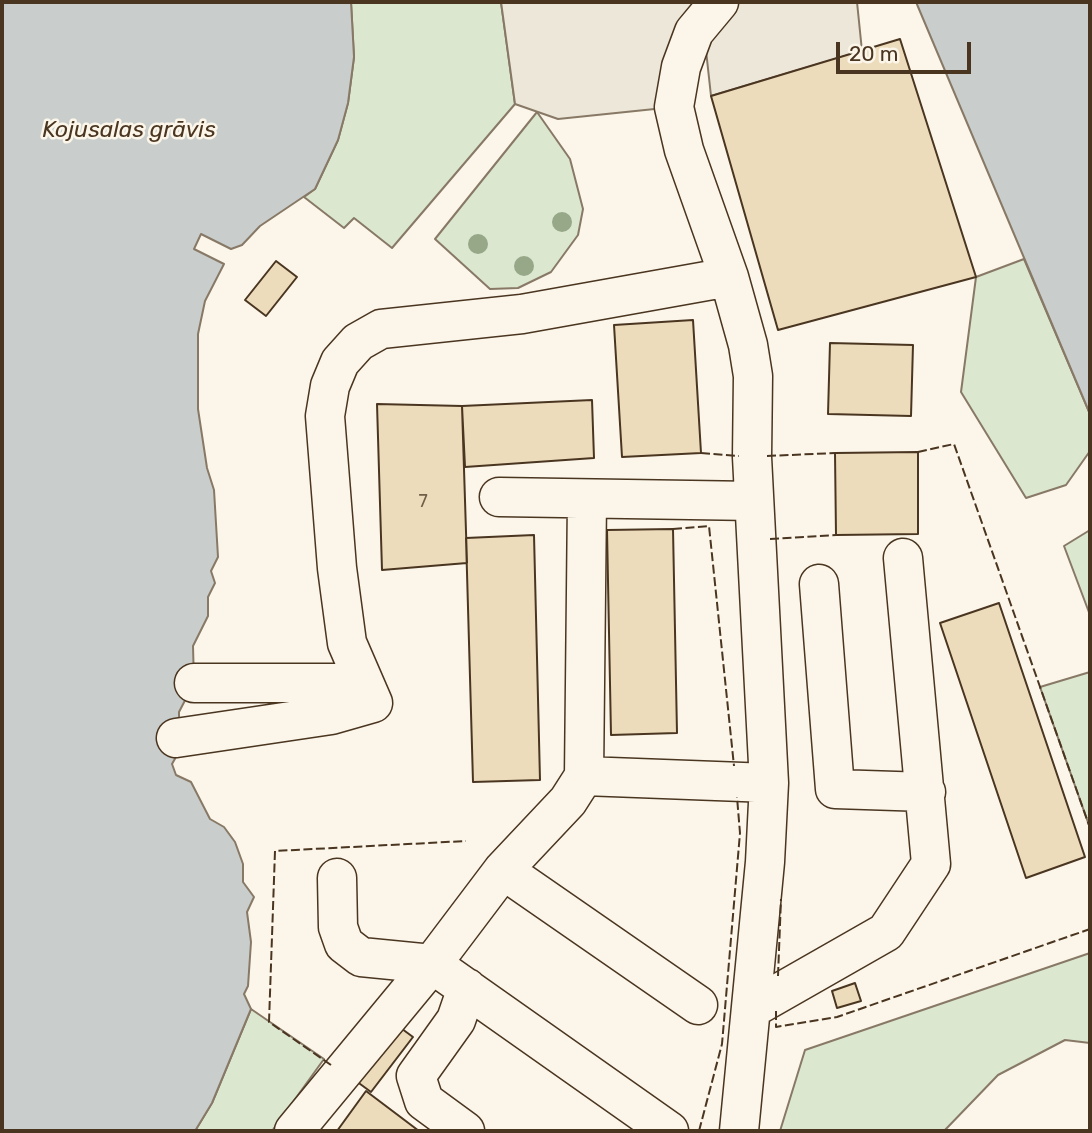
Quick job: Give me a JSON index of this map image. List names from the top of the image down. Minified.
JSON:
{"water":["Kojusalas grāvis"],"house_numbers":["7"],"scale_bar":"20 m"}
